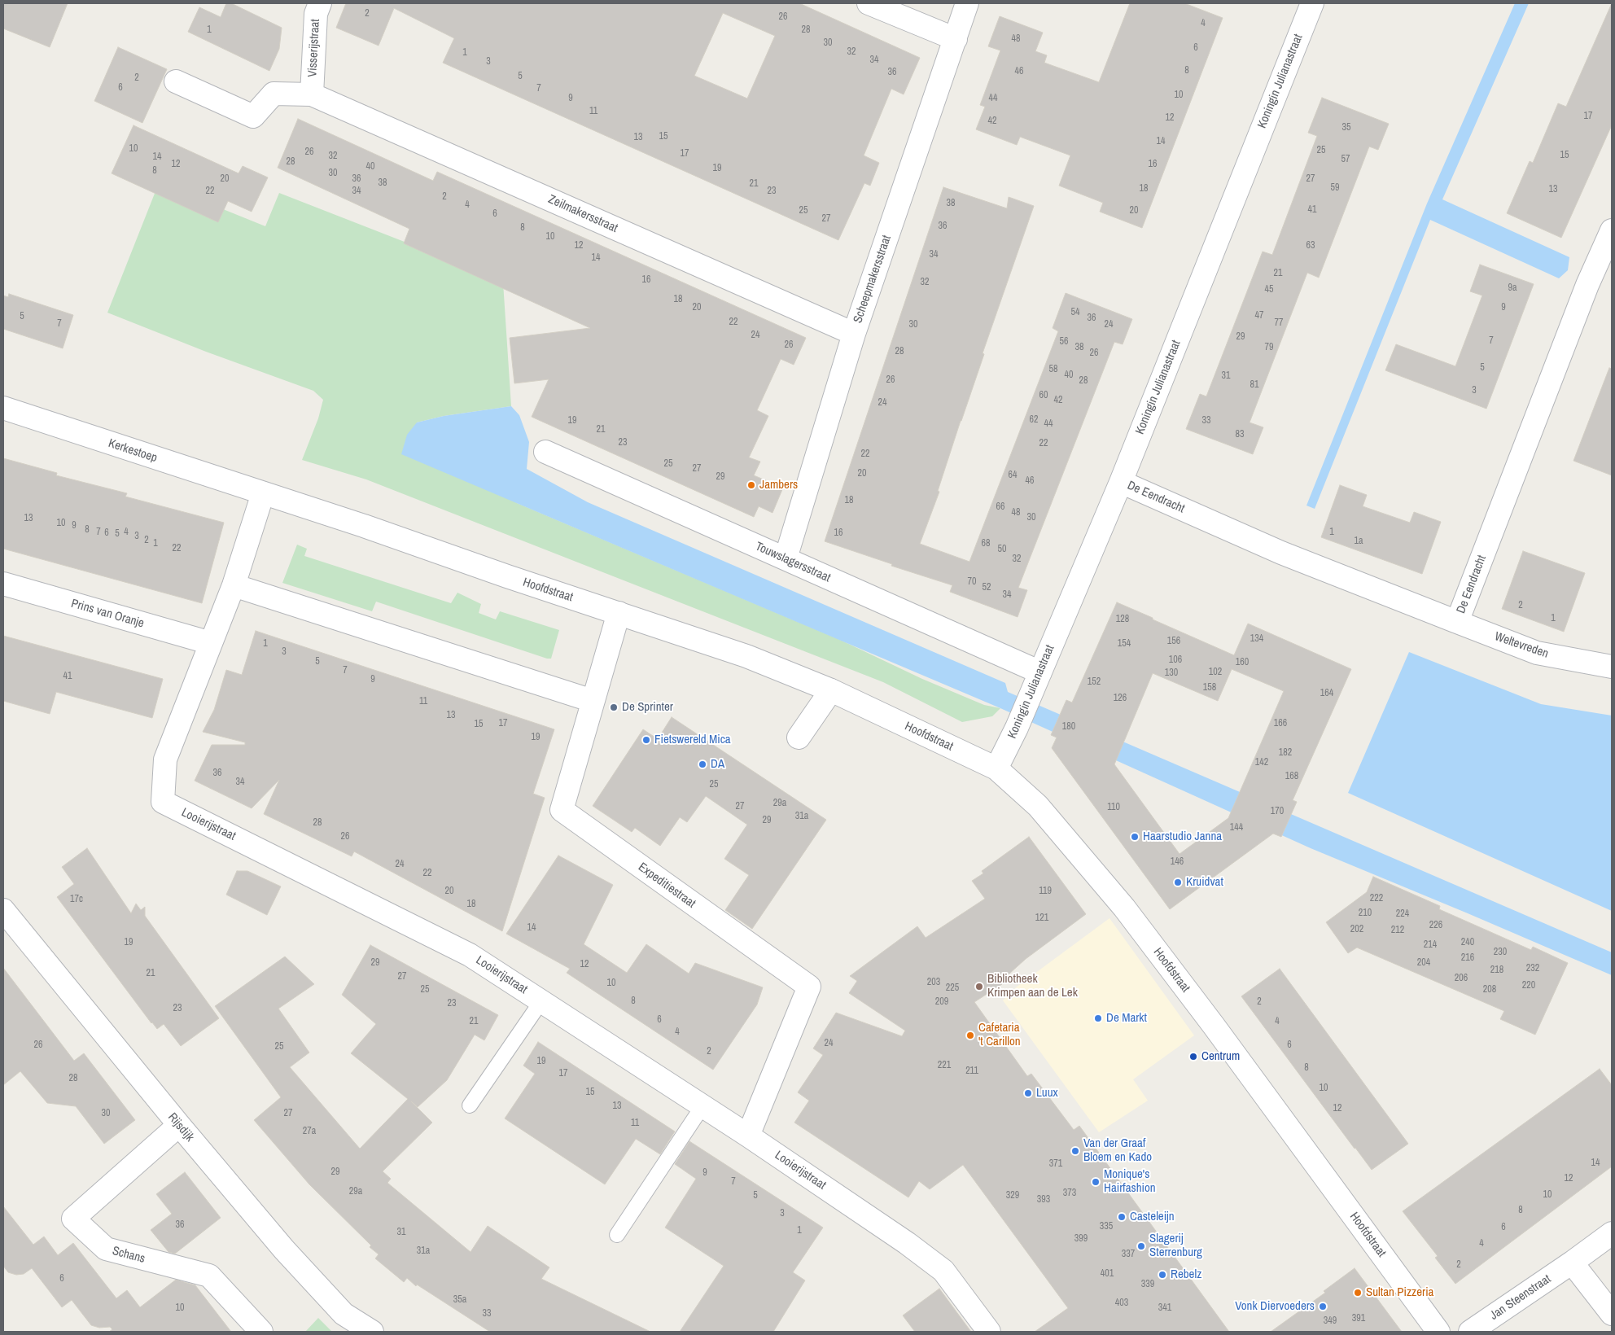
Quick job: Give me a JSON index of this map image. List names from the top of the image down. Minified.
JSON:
{"streets":{"street":["Visserijstraat","Koningin Julianastraat","Zeilmakersstraat","Scheepmakersstraat","Kerkestoep","De Eendracht","Touwslagersstraat","Hoofdstraat","Prins van Oranje","Weltevreden","Looierijstraat","Expeditiestraat","Rijsdijk","Schans","Jan Steenstraat"]},"crossings":[["Visserijstraat","Zeilmakersstraat"],["Koningin Julianastraat","De Eendracht"],["Koningin Julianastraat","Touwslagersstraat"],["Koningin Julianastraat","Hoofdstraat"],["Zeilmakersstraat","Scheepmakersstraat"],["Scheepmakersstraat","Touwslagersstraat"],["Kerkestoep","Hoofdstraat"],["Kerkestoep","Looierijstraat"],["De Eendracht","Weltevreden"],["Hoofdstraat","Looierijstraat"],["Hoofdstraat","Expeditiestraat"],["Prins van Oranje","Looierijstraat"],["Looierijstraat","Expeditiestraat"],["Rijsdijk","Schans"]],"places":["Jambers","De Sprinter","Fietswereld Mica","DA","Haarstudio Janna","Kruidvat","Bibliotheek Krimpen aan de Lek","De Markt","Cafetaria 't Carillon","Centrum","Luux","Van der Graaf Bloem en Kado","Monique's Hairfashion","Casteleijn","Slagerij Sterrenburg","Rebelz","Sultan Pizzeria","Vonk Diervoeders"],"house_numbers":["2","26","4","1","28","48","30","6","32","1","34","3","8","46","36","5","2","6","7","10","9","44","11","17","12","42","35","15","13","14","10","25","26","17","15","32","14","57","28","12","16","40","19","8","30","20","36","27","38","21","59","18","13","22","34","23","2","38","4","41","25","20","6","27","36","8","10","12","63","34","14","21","16","32","9a","45","18","20","9","54","47","5","36","22","77","7","30","24","24","29","7","56","26","38","79","28","26","5","58","40","31","26","28","81","3","60","42","24","62","19","33","44","21","83","23","22","22","25","27","20","64","29","46","18","66","48","30","13","10","9","8","7","4","1","6","16","5","3","2","1a","1","68","22","50","32","70","52","34","2","1","128","134","156","1","154","3","106","5","160","7","102","130","41","9","152","158","164","126","11","13","17","166","15","180","19","182","142","36","168","34","25","29a","27","110","170","31a","29","28","144","26","146","24","22","20","119","222","17c","18","210","224","121","226","14","202","212","19","240","214","230","216","29","204","12","232","218","21","27","206","203","10","220","225","25","208","8","209","2","23","23","6","21","4","4","24","26","6","25","2","19","221","8","211","17","28","10","15","13","12","30","27","11","27a","14","371","29","9","12","7","29a","373","10","5","329","393","8","3","36","335","6","1","31","399","4","31a","337","2","401","6","339","35a","403","10","341","33","391","349"]}
